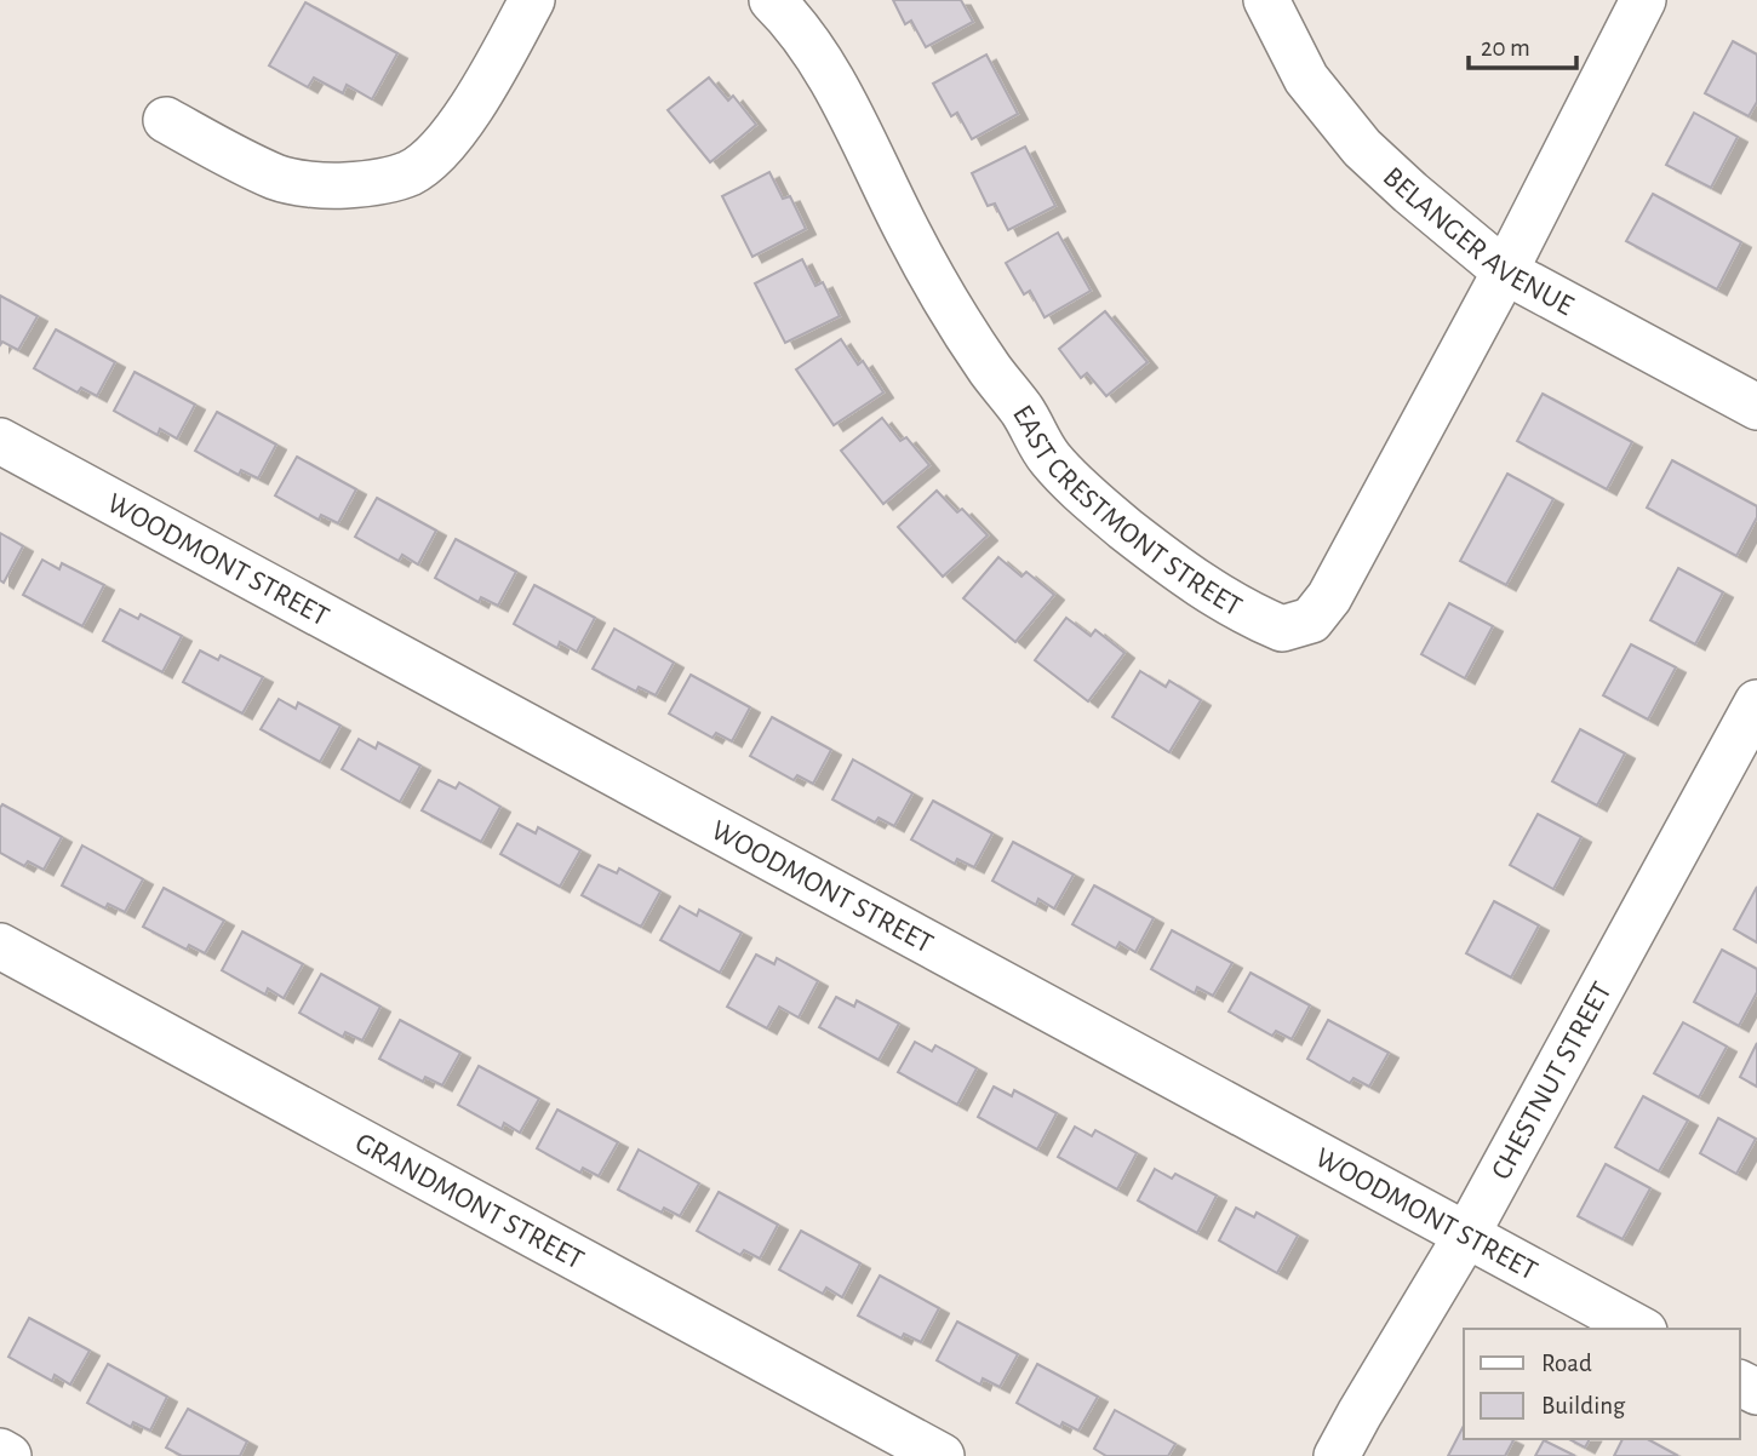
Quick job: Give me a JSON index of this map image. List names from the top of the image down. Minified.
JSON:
{"streets":{"street":["BELANGER AVENUE","EAST CRESTMONT STREET","WOODMONT STREET","CHESTNUT STREET","GRANDMONT STREET"]},"crossings":[["BELANGER AVENUE","EAST CRESTMONT STREET"],["WOODMONT STREET","CHESTNUT STREET"]],"legend":["Road","Building"],"scale_bar":"20 m"}
